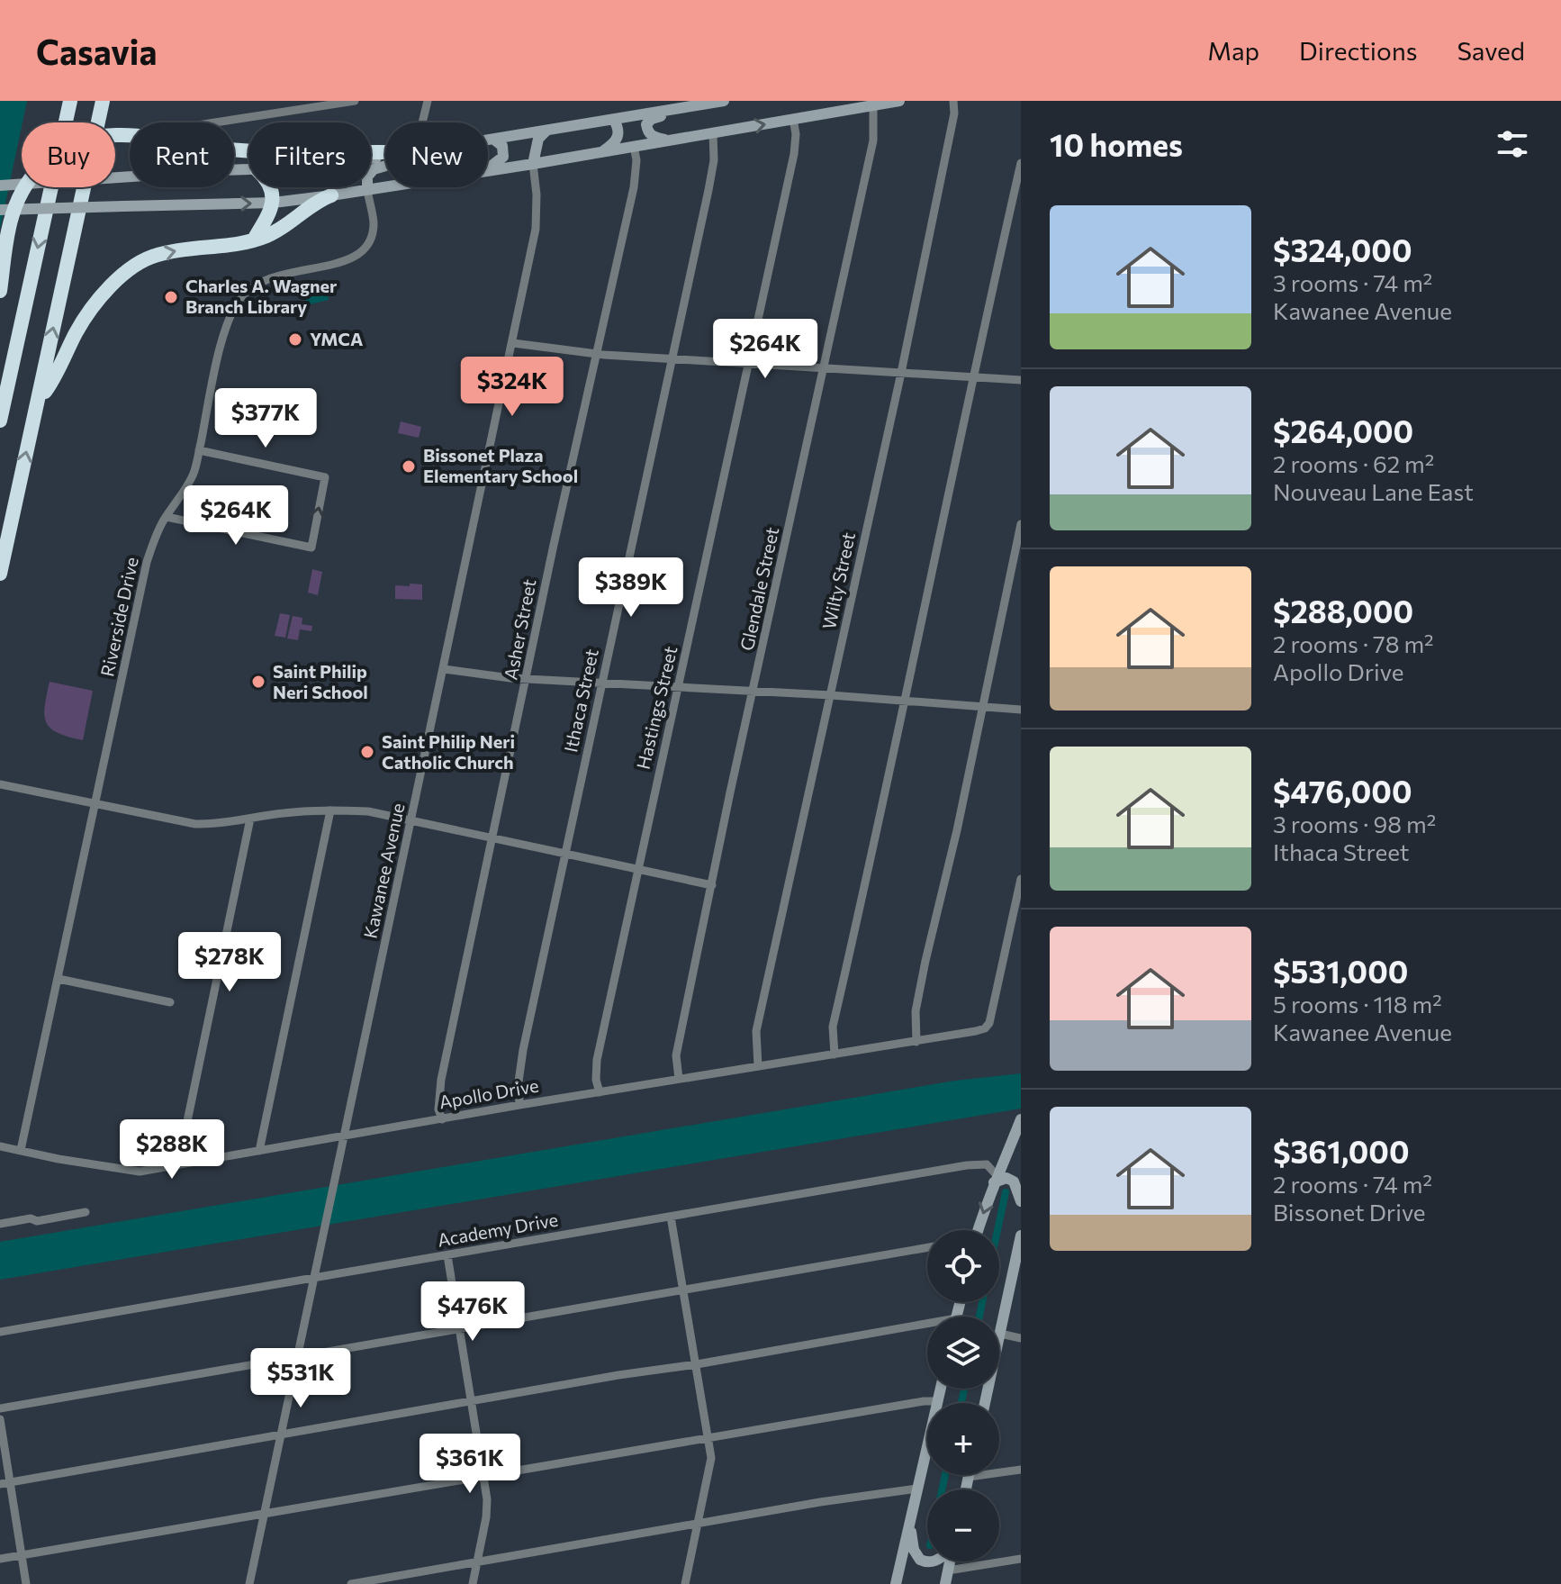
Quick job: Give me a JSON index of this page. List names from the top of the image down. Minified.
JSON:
{"streets":{"street":["Wilty Street","Glendale Street","Riverside Drive","Asher Street","Ithaca Street","Hastings Street","Kawanee Avenue","Apollo Drive","Academy Drive"]},"crossings":[["Wilty Street","Apollo Drive"],["Glendale Street","Apollo Drive"],["Riverside Drive","Apollo Drive"],["Asher Street","Apollo Drive"],["Ithaca Street","Apollo Drive"],["Hastings Street","Apollo Drive"],["Kawanee Avenue","Apollo Drive"],["Kawanee Avenue","Academy Drive"]],"places":["Charles A. Wagner Branch Library","YMCA","Bissonet Plaza Elementary School","Saint Philip Neri School","Saint Philip Neri Catholic Church"],"page":{"header":"Casavia","nav":["Map","Directions","Saved"],"heading":"10 homes","chip":["Buy","Rent","Filters","New"],"list":[{"name":"$324,000","note":"3 rooms · 74 m² · Kawanee Avenue"},{"name":"$264,000","note":"2 rooms · 62 m² · Nouveau Lane East"},{"name":"$288,000","note":"2 rooms · 78 m² · Apollo Drive"},{"name":"$476,000","note":"3 rooms · 98 m² · Ithaca Street"},{"name":"$531,000","note":"5 rooms · 118 m² · Kawanee Avenue"},{"name":"$361,000","note":"2 rooms · 74 m² · Bissonet Drive"}],"price":["$264K","$324K","$377K","$264K","$389K","$278K","$288K","$476K","$531K","$361K"],"map_buttons":["+","−"]}}
